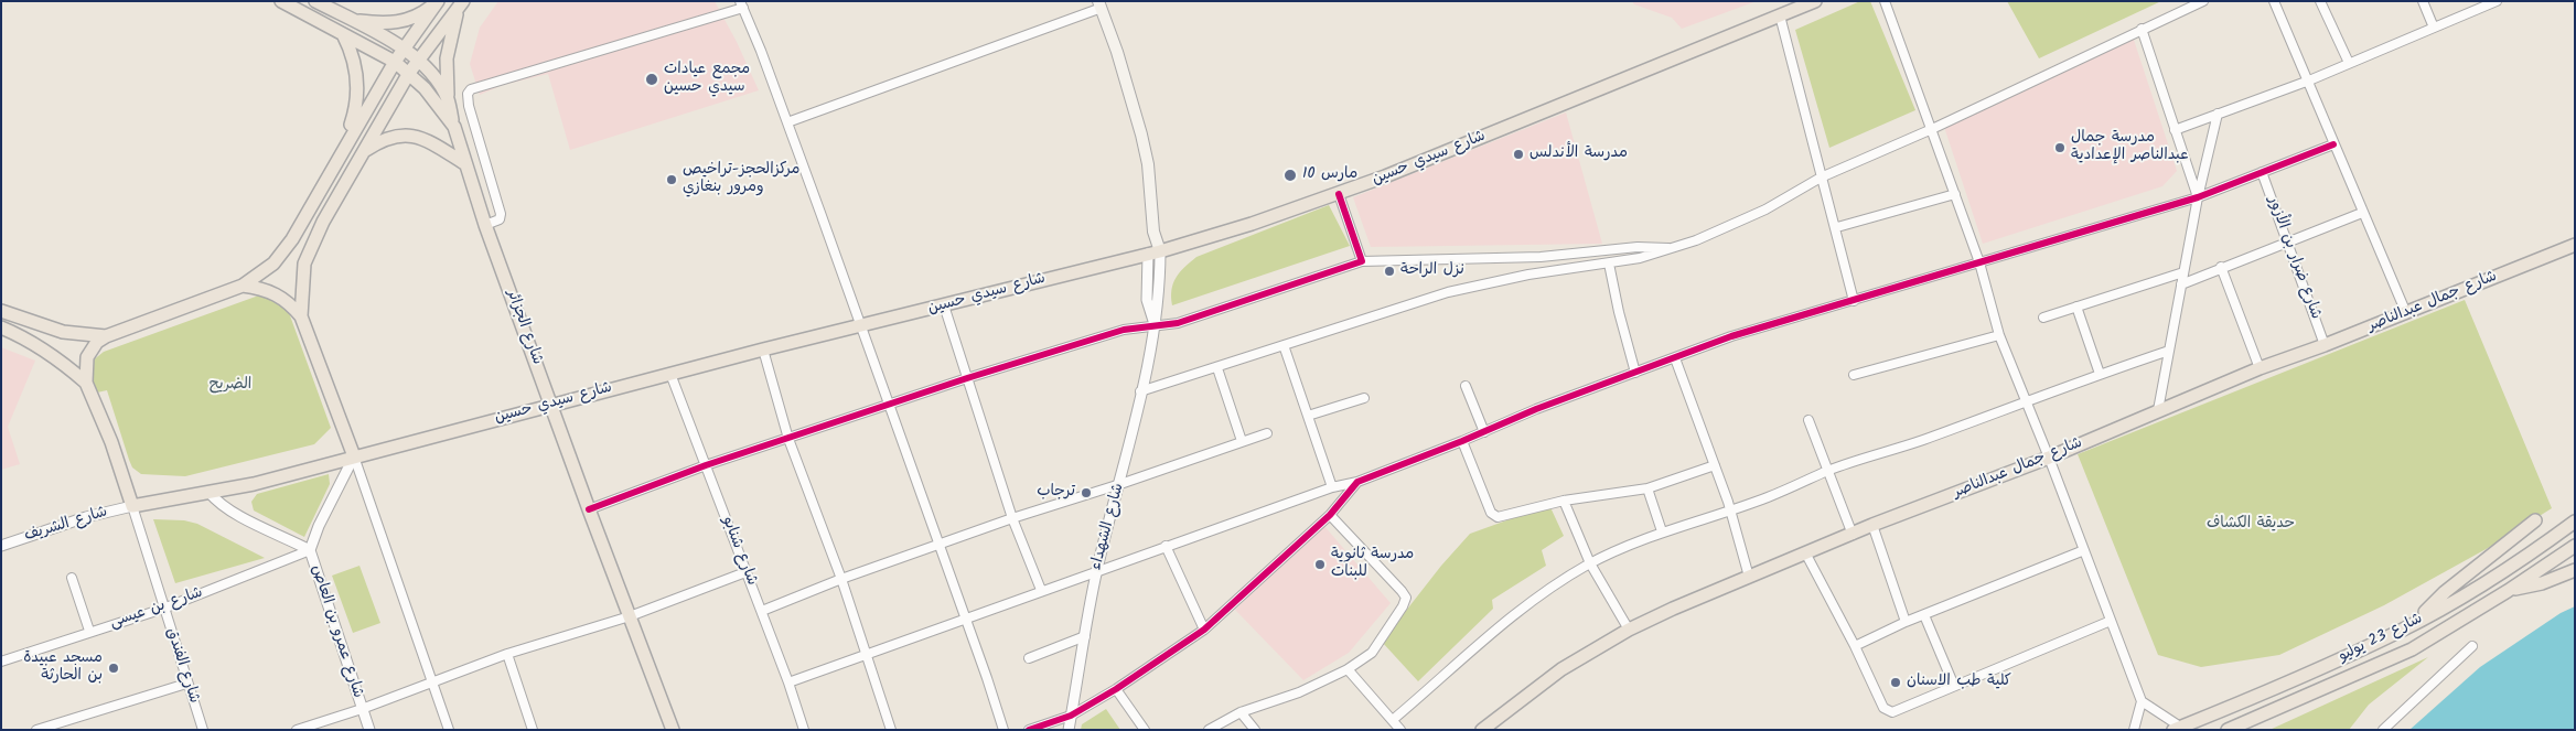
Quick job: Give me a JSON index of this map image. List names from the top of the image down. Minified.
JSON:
{"streets":{"main road":["شارع سيدي حسين","شارع جمال عبدالناصر","شارع الجزائر","شارع 23 يوليو"],"street":["شارع ضرار بن الأزور","شارع الشريف","شارع الشهداء","شارع شنابو","شارع بن عيسى","شارع عمرو بن العاص","شارع الفندق"]},"crossings":[["شارع سيدي حسين","شارع الجزائر"],["شارع سيدي حسين","شارع الشريف"],["شارع سيدي حسين","شارع الشهداء"],["شارع سيدي حسين","شارع شنابو"],["شارع سيدي حسين","شارع عمرو بن العاص"],["شارع سيدي حسين","شارع الفندق"],["شارع ضرار بن الأزور","شارع جمال عبدالناصر"],["شارع الشريف","شارع الفندق"],["شارع بن عيسى","شارع عمرو بن العاص"],["شارع بن عيسى","شارع الفندق"]],"parks":["الضريح","حديقة الكشاف"],"places":["مجمع عيادات سيدي حسين","مدرسة جمال عبدالناصر الإعدادية","مدرسة الأندلس","10 مارس","مركزالحجز-تراخيص ومرور بنغازي","نزل الراحة","ترجاب","مدرسة ثانوية للبنات","مسجد عبيدة بن الحارثة","كلية طب الاسنان"]}
